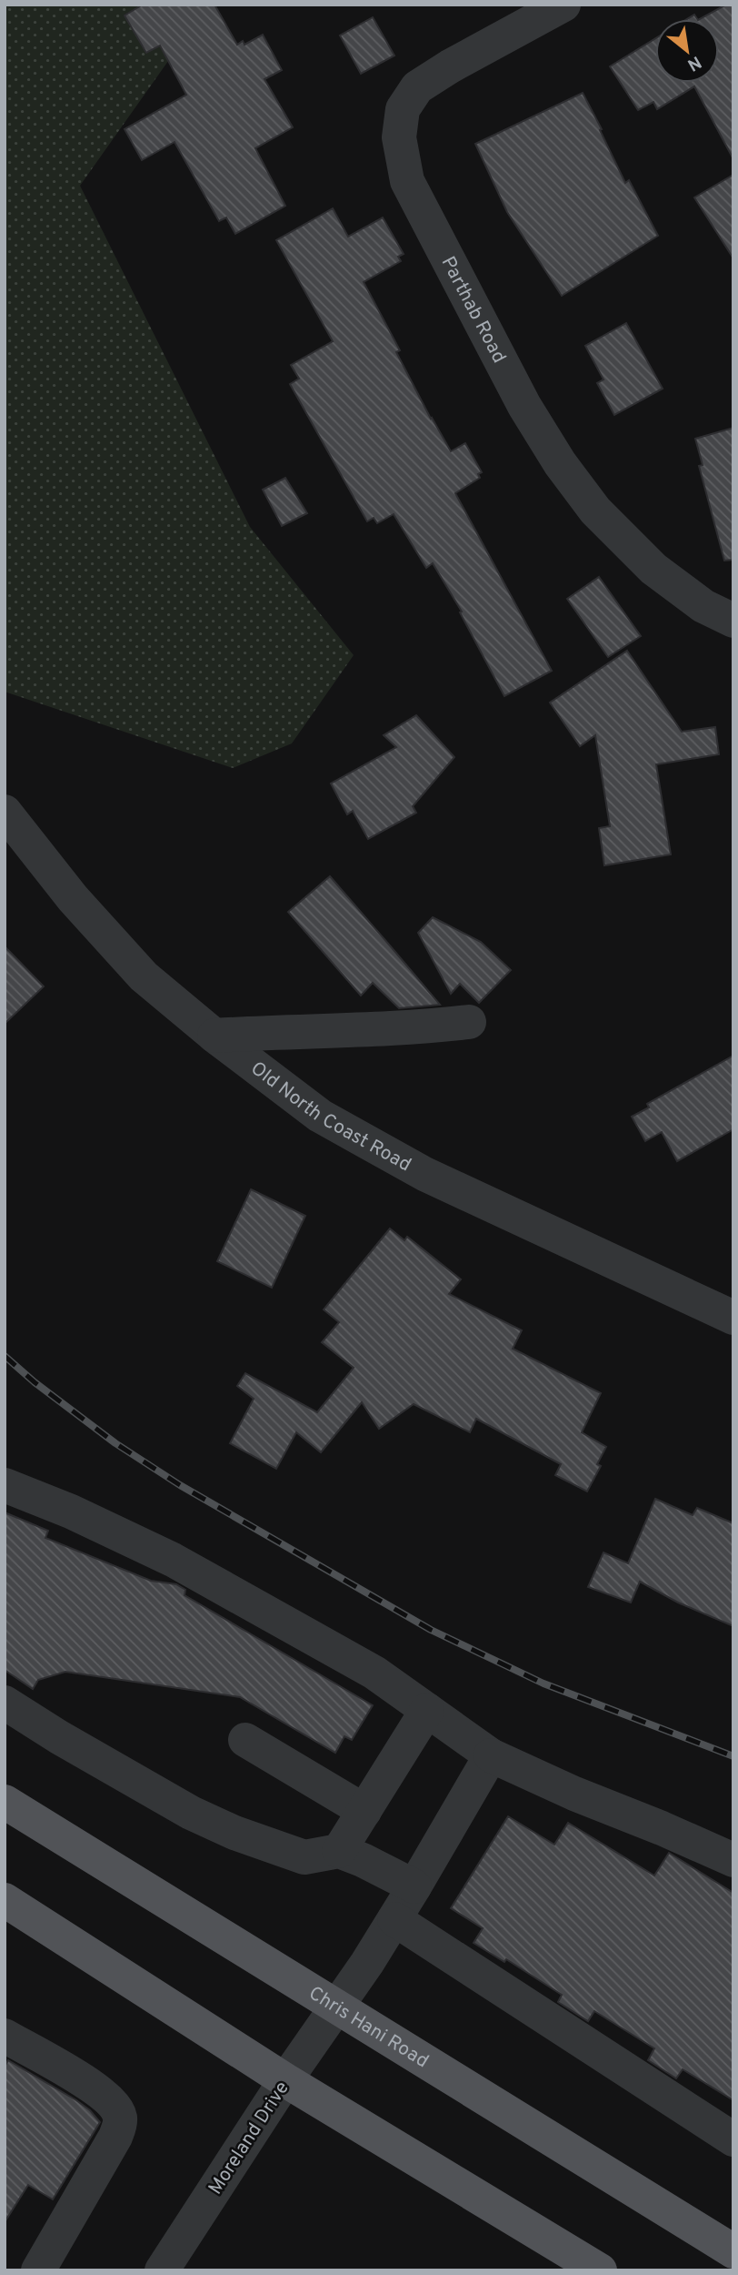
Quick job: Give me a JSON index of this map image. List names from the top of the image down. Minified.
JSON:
{"streets":{"main road":["Chris Hani Road"],"street":["Parthab Road","Old North Coast Road","Moreland Drive"]},"crossings":[["Chris Hani Road","Moreland Drive"]],"north":"bottom right"}
